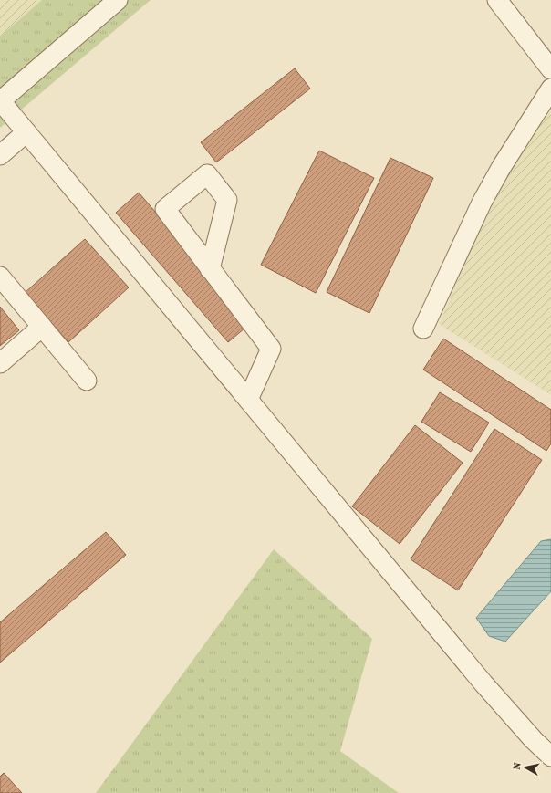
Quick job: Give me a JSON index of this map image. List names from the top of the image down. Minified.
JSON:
{"north":"left"}
